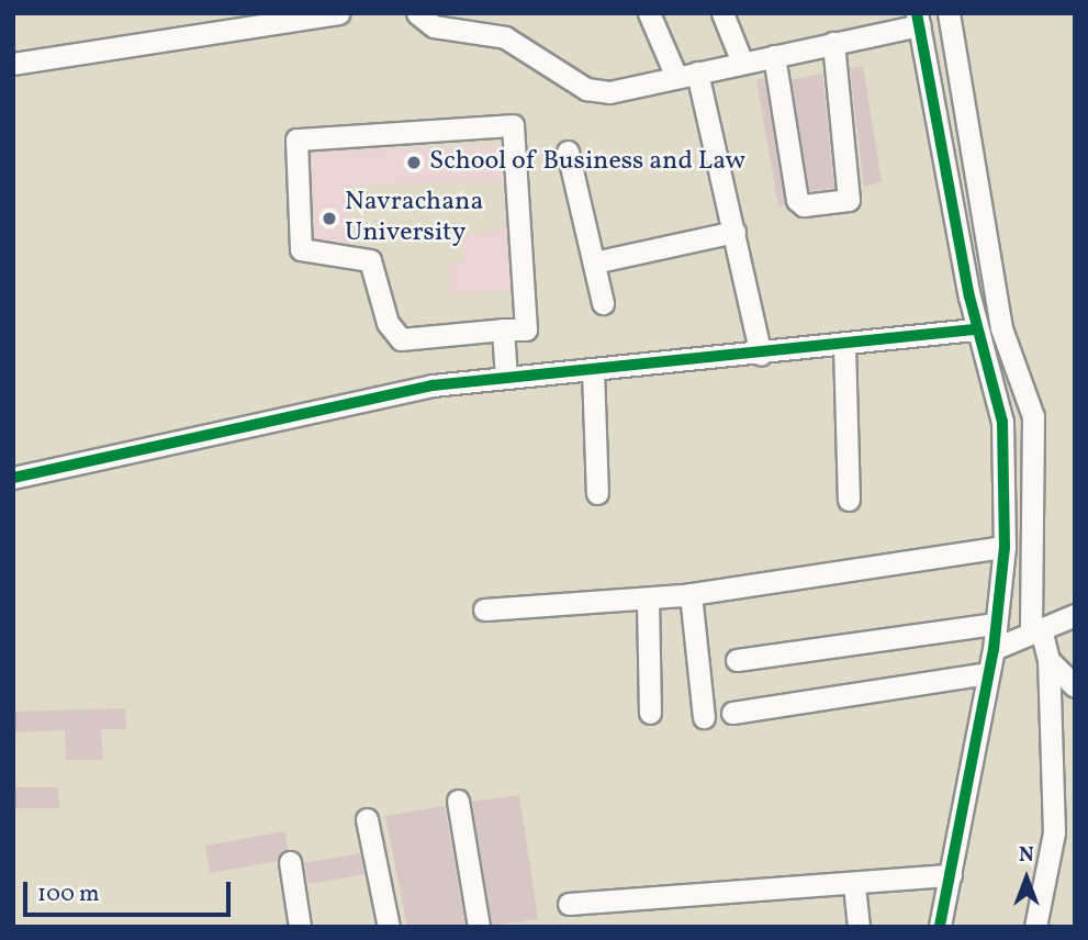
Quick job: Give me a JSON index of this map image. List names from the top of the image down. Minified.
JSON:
{"places":["School of Business and Law","Navrachana University"],"scale_bar":"100 m","north":"top"}
